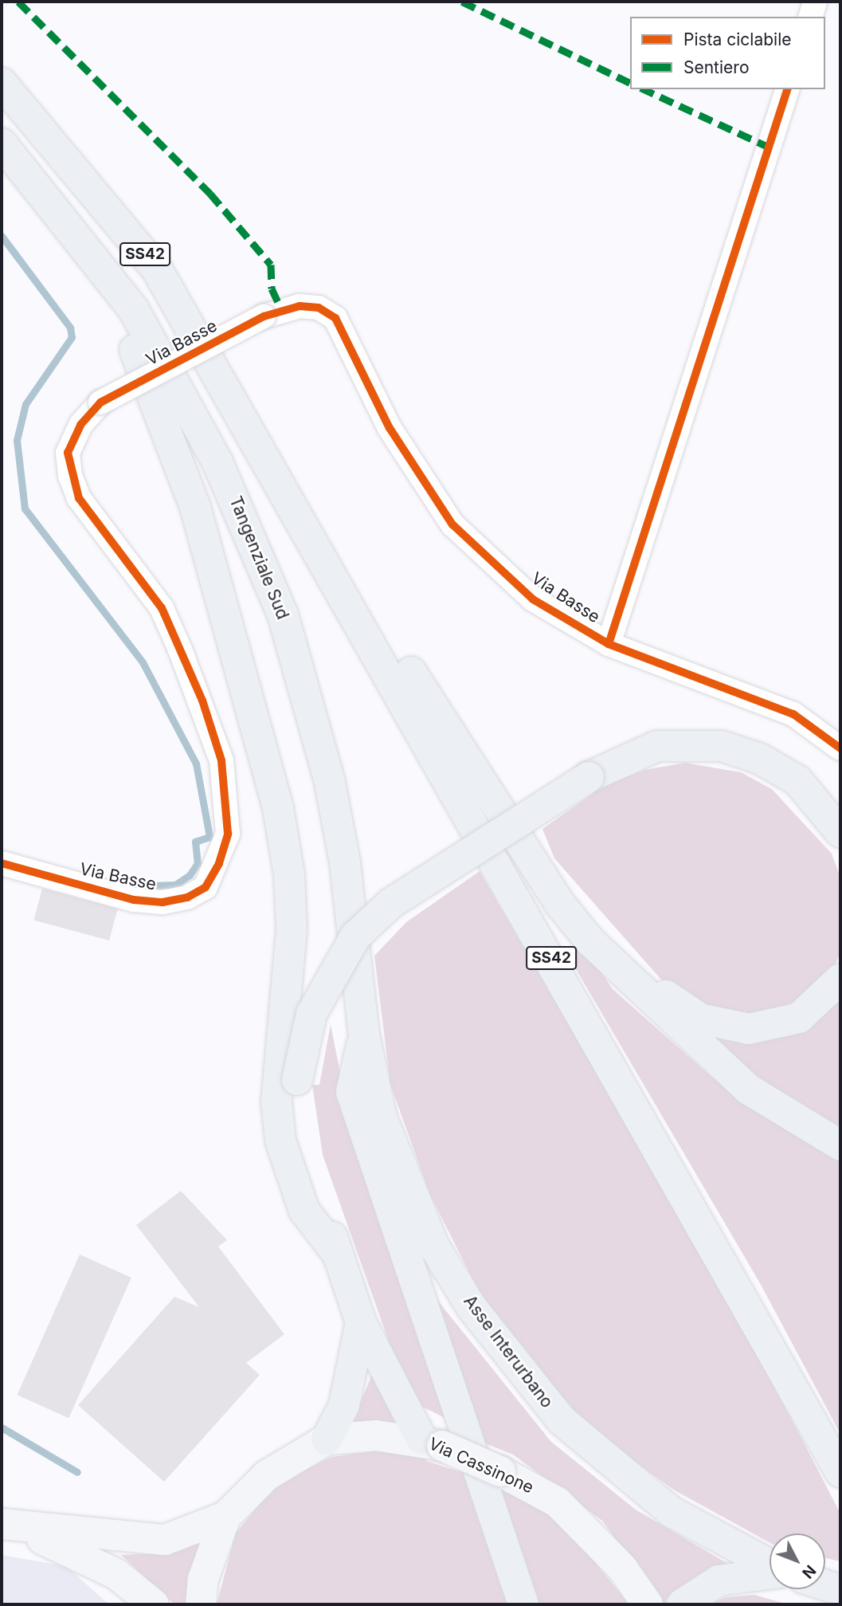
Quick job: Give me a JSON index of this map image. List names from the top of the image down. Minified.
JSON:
{"streets":{"highway":["SS42","Tangenziale Sud","Asse Interurbano"],"main road":["Via Cassinone"],"street":["Via Basse"]},"crossings":[["SS42","Tangenziale Sud"],["SS42","Asse Interurbano"],["Tangenziale Sud","Asse Interurbano"]],"legend":["Pista ciclabile","Sentiero"],"north":"bottom right"}
